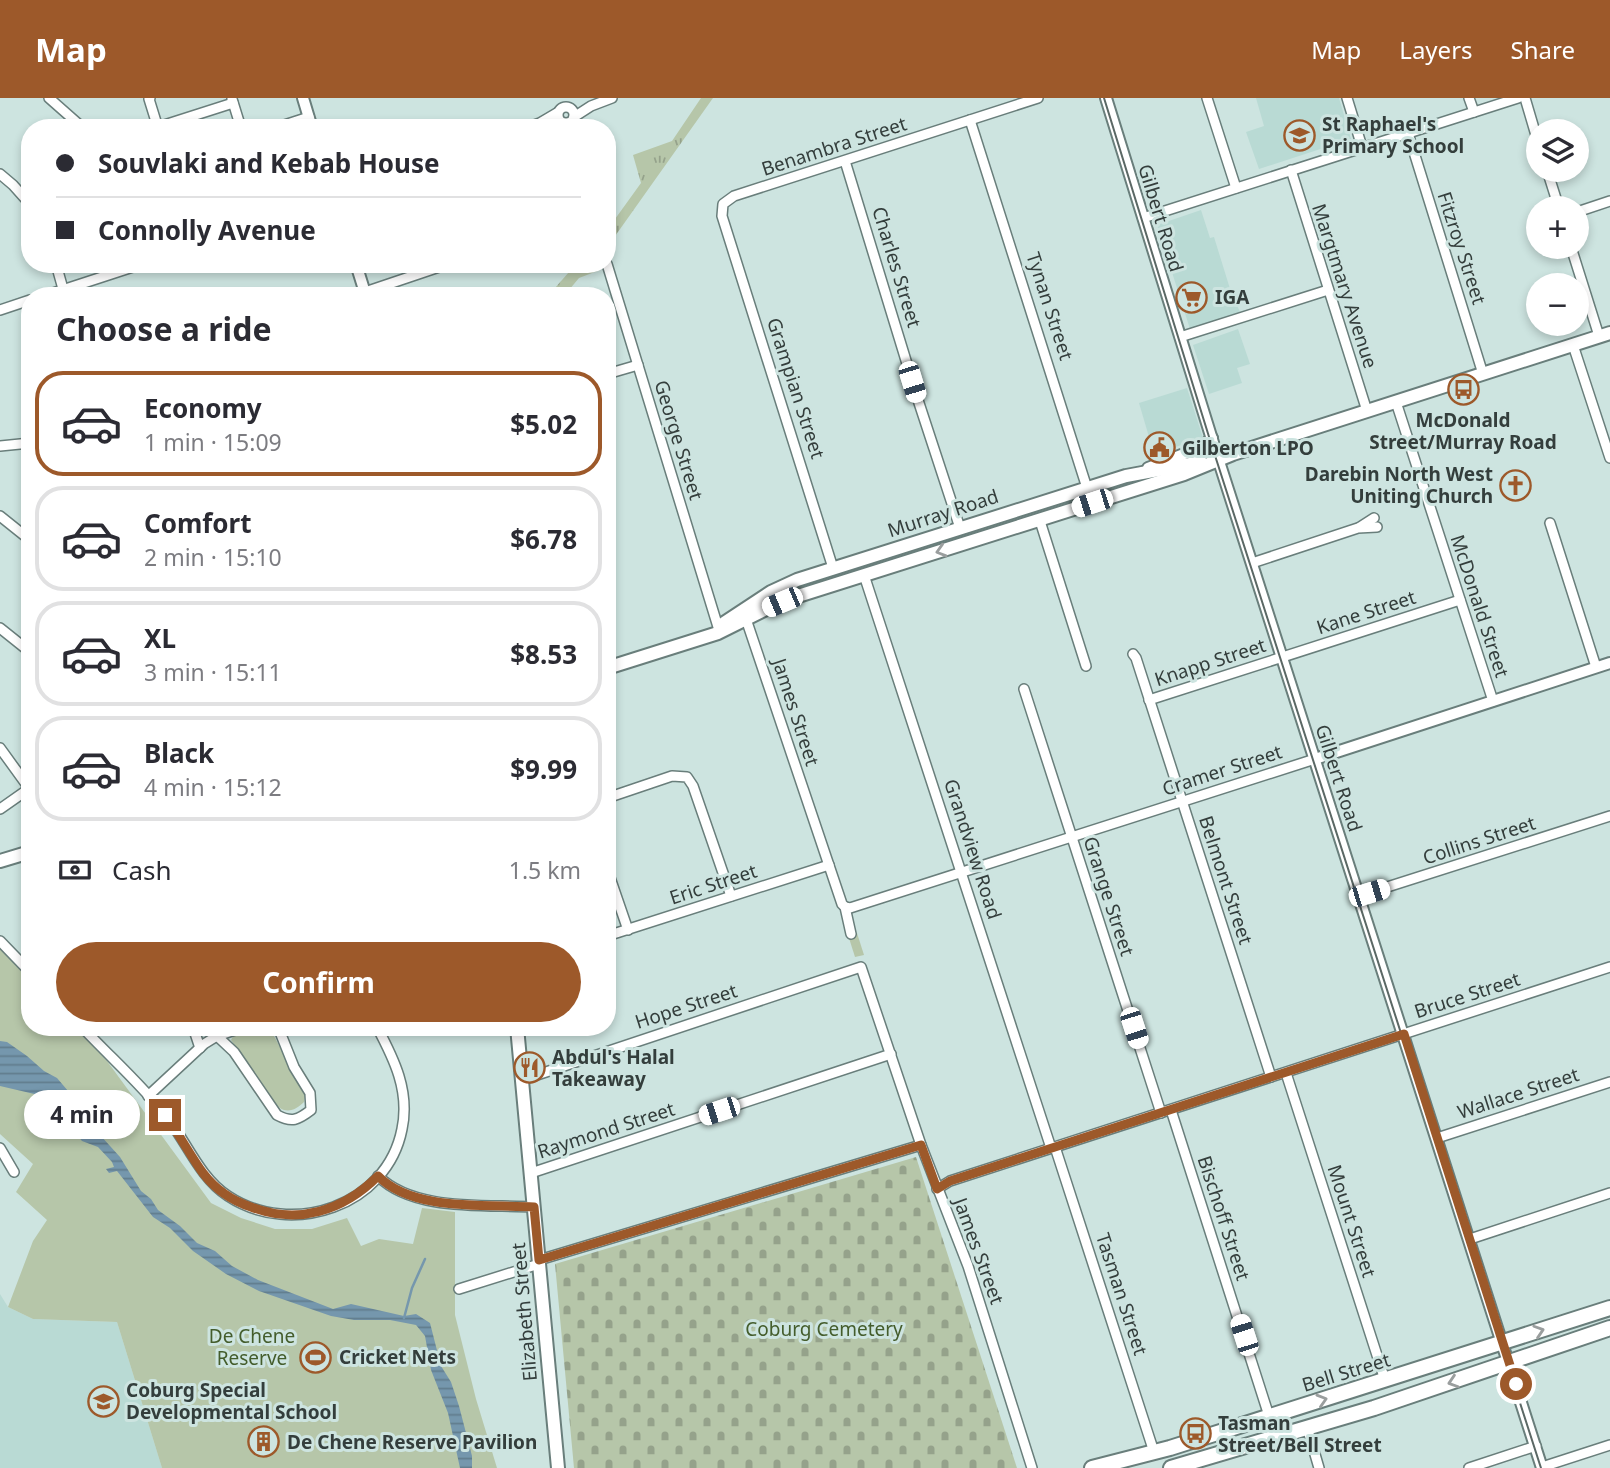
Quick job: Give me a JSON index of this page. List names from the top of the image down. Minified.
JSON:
{"streets":{"highway":["Bell Street"],"main road":["Charles Street","Tynan Street","Grampian Street","Murray Road","Grandview Road","Elizabeth Street"],"street":["Benambra Street","Gilbert Road","Fitzroy Street","Margtmary Avenue","George Street","McDonald Street","Kane Street","Knapp Street","James Street","Cramer Street","Collins Street","Belmont Street","Eric Street","Grange Street","Bruce Street","Hope Street","Wallace Street","Raymond Street","Bischoff Street","Mount Street","Tasman Street"]},"crossings":[["Benambra Street","Charles Street"],["Benambra Street","Tynan Street"],["Benambra Street","Grampian Street"],["Gilbert Road","Murray Road"],["Gilbert Road","Kane Street"],["Gilbert Road","Knapp Street"],["Gilbert Road","Cramer Street"],["Gilbert Road","Collins Street"],["Gilbert Road","Bruce Street"],["Gilbert Road","Wallace Street"],["Gilbert Road","Bell Street"],["Fitzroy Street","Murray Road"],["Charles Street","Murray Road"],["Margtmary Avenue","Murray Road"],["Tynan Street","Murray Road"],["Grampian Street","Murray Road"],["George Street","Murray Road"],["Murray Road","McDonald Street"],["Murray Road","James Street"],["Murray Road","Grandview Road"],["McDonald Street","Kane Street"],["McDonald Street","Cramer Street"],["Kane Street","Knapp Street"],["Knapp Street","Belmont Street"],["James Street","Cramer Street"],["James Street","Eric Street"],["James Street","Bruce Street"],["James Street","Hope Street"],["James Street","Raymond Street"],["Cramer Street","Grandview Road"],["Cramer Street","Belmont Street"],["Cramer Street","Grange Street"],["Grandview Road","Bruce Street"],["Grandview Road","Tasman Street"],["Belmont Street","Bruce Street"],["Grange Street","Bruce Street"],["Grange Street","Bischoff Street"],["Bruce Street","Bischoff Street"],["Bruce Street","Mount Street"],["Bruce Street","Tasman Street"],["Hope Street","Elizabeth Street"],["Raymond Street","Elizabeth Street"],["Bischoff Street","Bell Street"],["Mount Street","Bell Street"],["Tasman Street","Bell Street"]],"parks":["Coburg Cemetery","De Chene Reserve"],"places":{"school or university":["St Raphael's Primary School","Coburg Special Developmental School"],"supermarket":["IGA"],"bus stop":["McDonald Street/Murray Road","Tasman Street/Bell Street"],"public building":["Gilberton LPO"],"church":["Darebin North West Uniting Church"],"restaurant":["Abdul's Halal Takeaway"],"sports":["Cricket Nets"],"building":["De Chene Reserve Pavilion"]},"page":{"header":"Map","nav":["Map","Layers","Share"],"map_buttons":["+","−"],"banner":["Souvlaki and Kebab House","Connolly Avenue"],"heading":"Choose a ride","list":[{"name":"Economy","note":"1 min · 15:09","value":"$5.02"},{"name":"Comfort","note":"2 min · 15:10","value":"$6.78"},{"name":"XL","note":"3 min · 15:11","value":"$8.53"},{"name":"Black","note":"4 min · 15:12","value":"$9.99"}],"pay":["Cash","1.5 km"],"buttons":"Confirm","bubble":"4 min"}}
